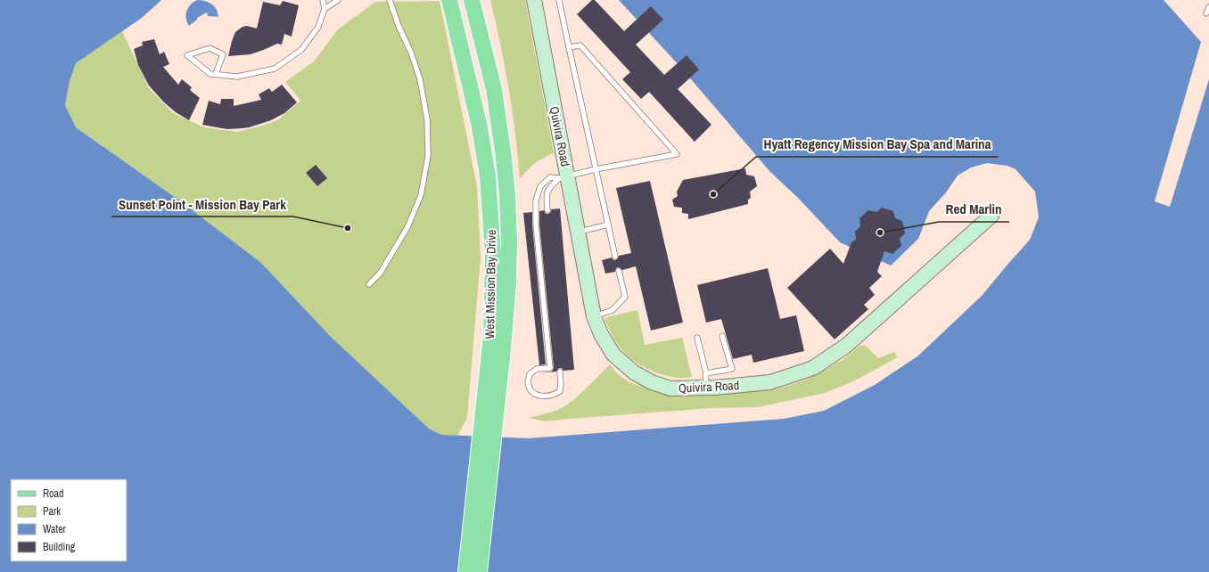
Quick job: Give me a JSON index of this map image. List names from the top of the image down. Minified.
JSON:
{"streets":{"main road":["West Mission Bay Drive"],"street":["Quivira Road"]},"places":["Hyatt Regency Mission Bay Spa and Marina","Sunset Point - Mission Bay Park","Red Marlin"],"legend":["Road","Park","Water","Building"]}
